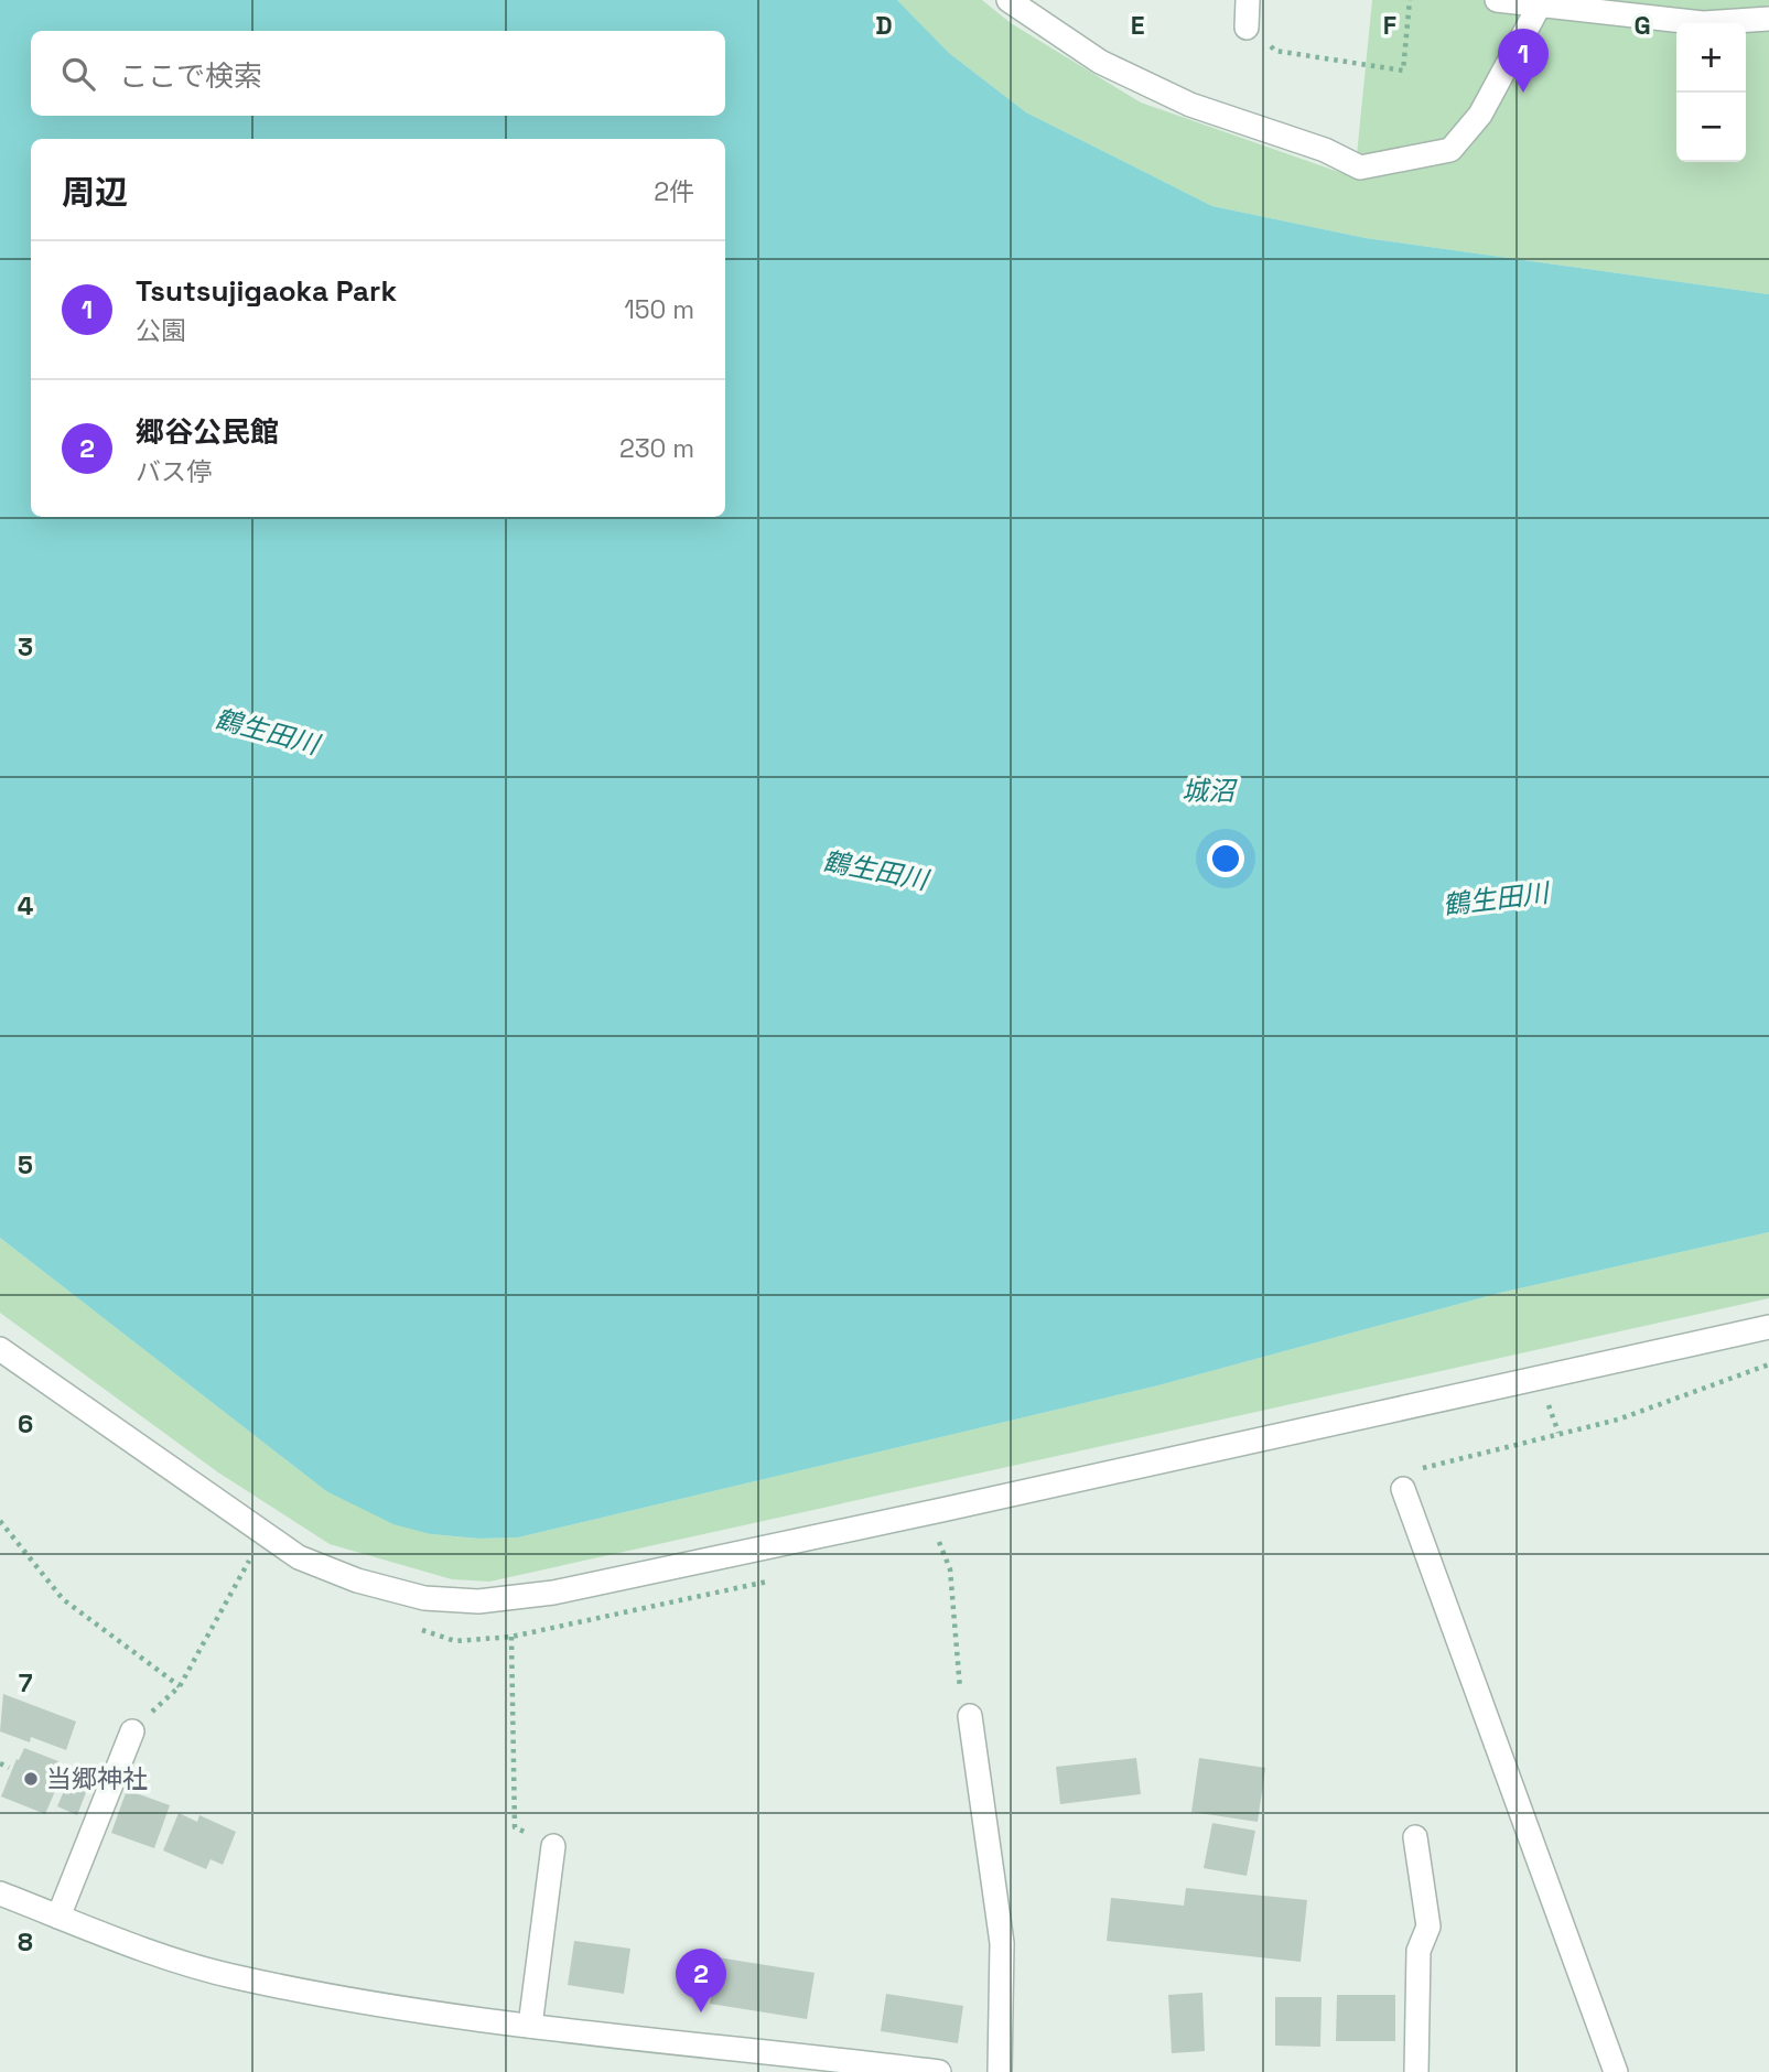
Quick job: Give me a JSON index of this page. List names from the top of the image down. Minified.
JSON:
{"water":["鶴生田川","城沼"],"places":["当郷神社"],"page":{"map_buttons":["+","−"],"pins":["1","2"],"search":"ここで検索","heading":["周辺","2件"],"list":[{"mark":"1","name":"Tsutsujigaoka Park","note":"公園","value":"150 m"},{"mark":"2","name":"郷谷公民館","note":"バス停","value":"230 m"}]},"grid":{"columns":["D","E","F","G"],"rows":["3","4","5","6","7","8"]}}
